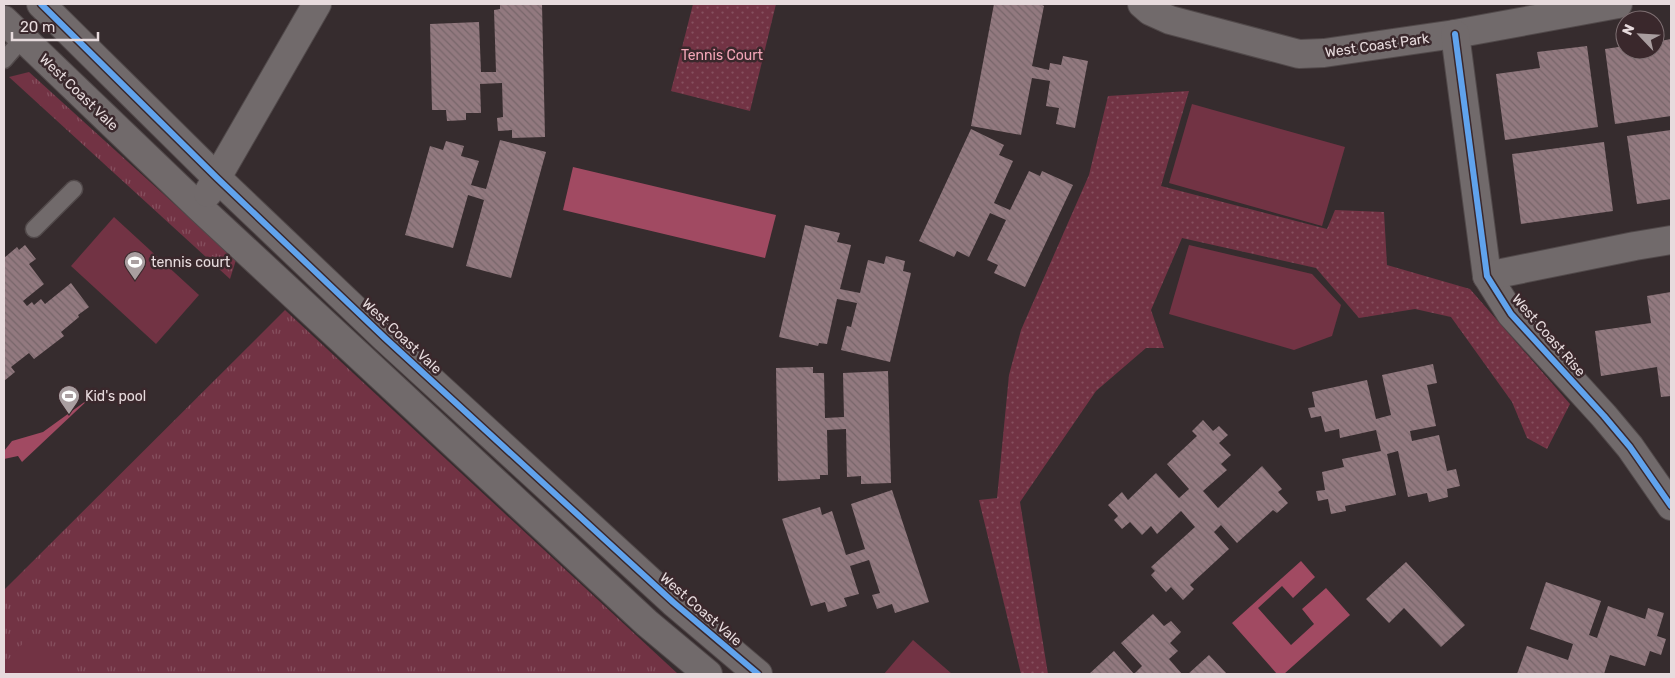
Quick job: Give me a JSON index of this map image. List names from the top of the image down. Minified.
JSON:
{"streets":{"street":["West Coast Park","West Coast Vale","West Coast Rise"]},"crossings":[["West Coast Park","West Coast Rise"]],"parks":["Tennis Court"],"places":{"sports":["tennis court","Kid's pool"]},"scale_bar":"20 m","north":"top left"}
